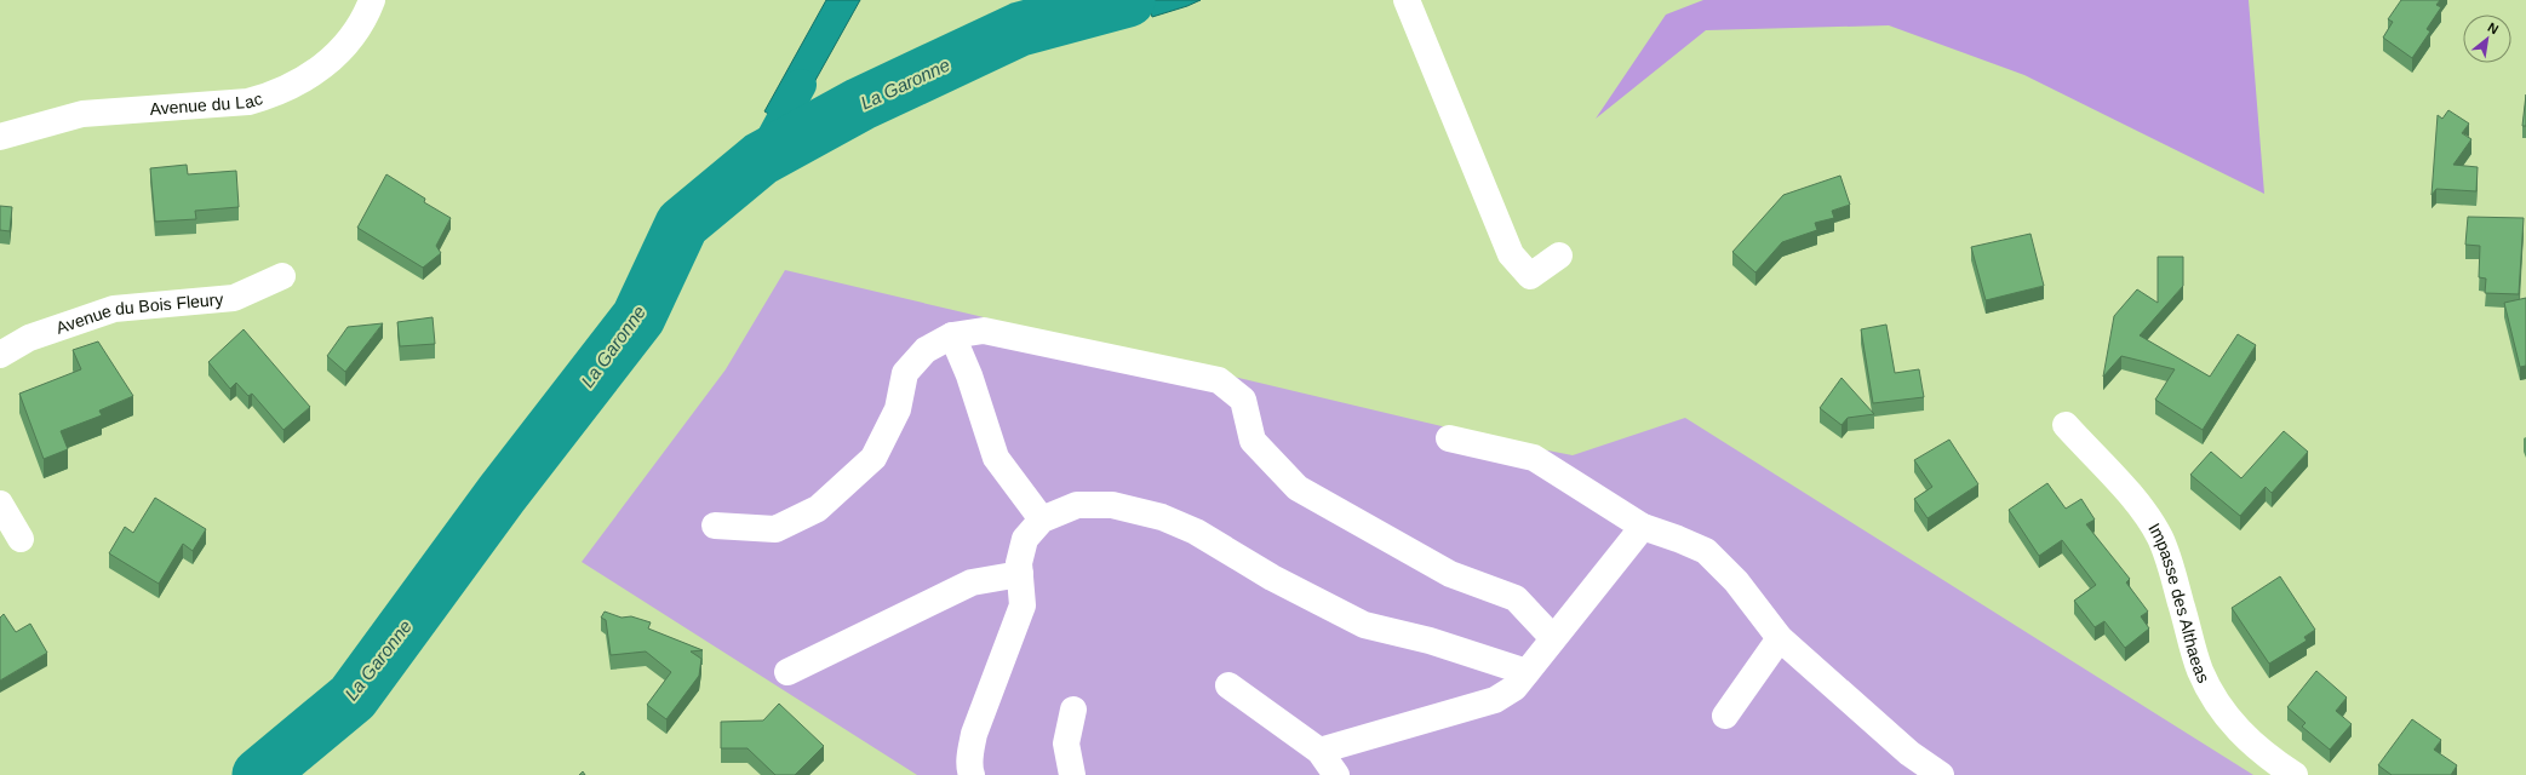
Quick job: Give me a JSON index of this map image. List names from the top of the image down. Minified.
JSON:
{"streets":{"street":["Avenue du Lac","Avenue du Bois Fleury","Impasse des Althaeas"]},"water":["La Garonne"],"north":"top right"}
